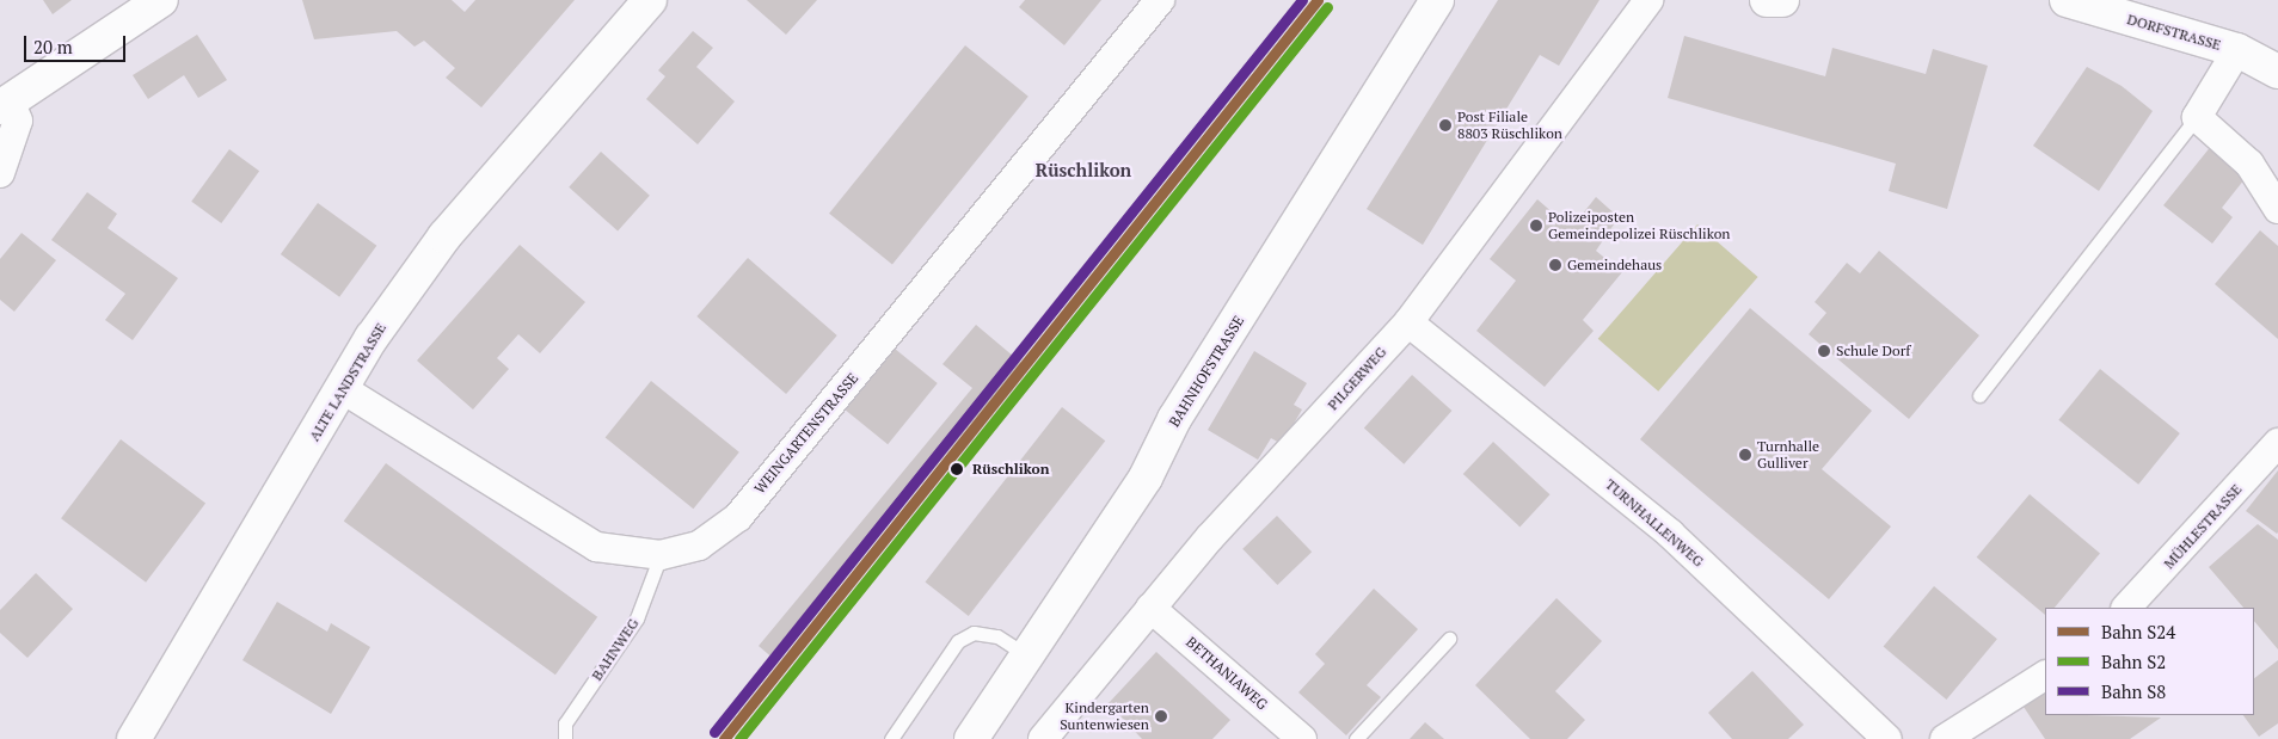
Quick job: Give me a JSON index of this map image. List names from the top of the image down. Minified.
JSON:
{"streets":{"street":["DORFSTRASSE","BAHNHOFSTRASSE","PILGERWEG","ALTE LANDSTRASSE","WEINGARTENSTRASSE","TURNHALLENWEG","MÜHLESTRASSE","BETHANIAWEG"],"lane":["BAHNWEG"]},"crossings":[["PILGERWEG","TURNHALLENWEG"],["PILGERWEG","BETHANIAWEG"],["ALTE LANDSTRASSE","WEINGARTENSTRASSE"],["WEINGARTENSTRASSE","BAHNWEG"]],"districts":["Rüschlikon"],"places":["Post Filiale 8803 Rüschlikon","Polizeiposten Gemeindepolizei Rüschlikon","Gemeindehaus","Schule Dorf","Turnhalle Gulliver","Rüschlikon","Kindergarten Suntenwiesen"],"lines":["rail line S24","rail line S8","rail line S2"],"legend":["Bahn S24","Bahn S2","Bahn S8"],"scale_bar":"20 m"}
